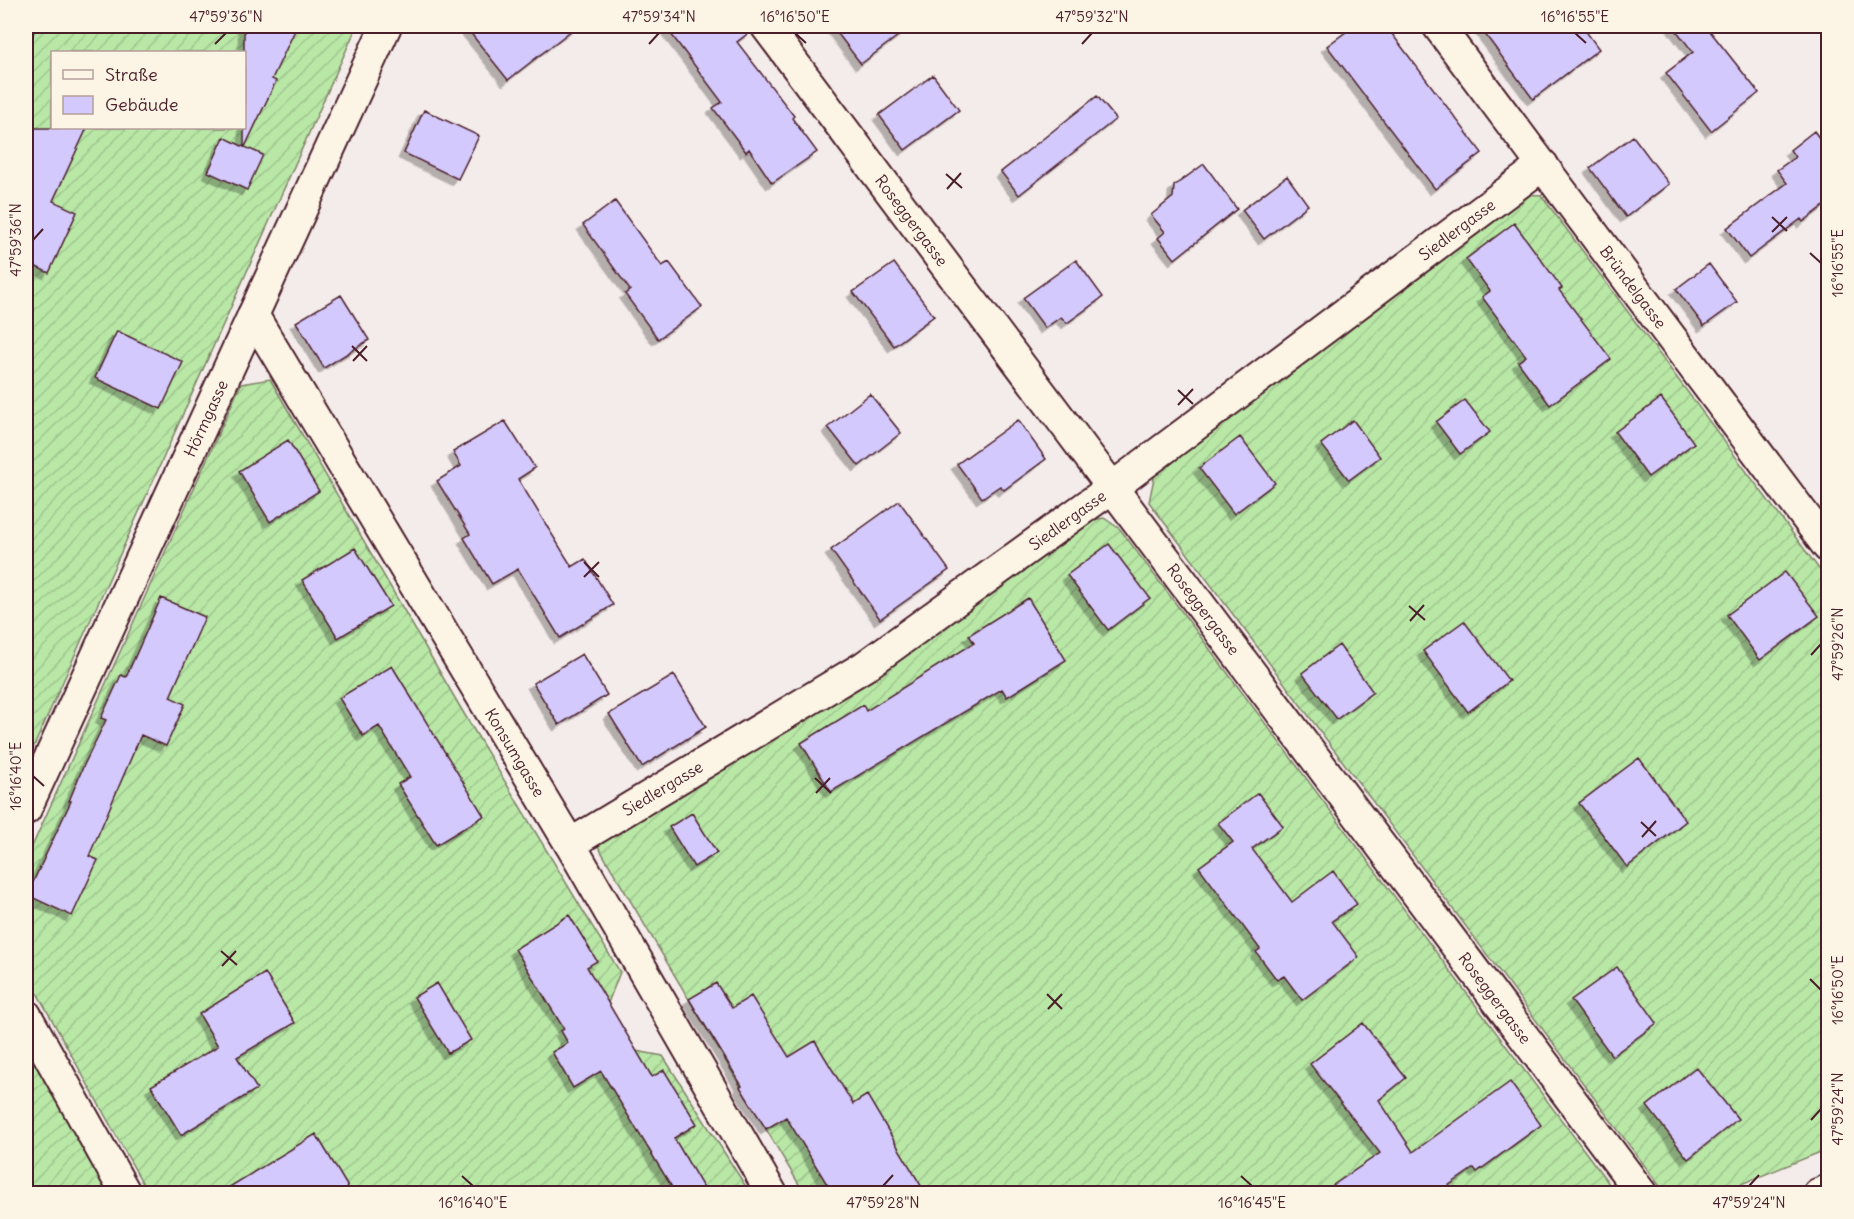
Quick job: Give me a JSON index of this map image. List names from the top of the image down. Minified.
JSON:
{"streets":{"street":["Roseggergasse","Siedlergasse","Bründelgasse","Hörmgasse","Konsumgasse"]},"crossings":[["Roseggergasse","Siedlergasse"],["Siedlergasse","Bründelgasse"],["Siedlergasse","Konsumgasse"],["Hörmgasse","Konsumgasse"]],"legend":["Straße","Gebäude"],"coordinates":["47°59'36\"N","47°59'34\"N","16°16'50\"E","47°59'32\"N","16°16'55\"E","47°59'26\"N","16°16'40\"E","47°59'24\"N","47°59'28\"N","16°16'45\"E"]}
